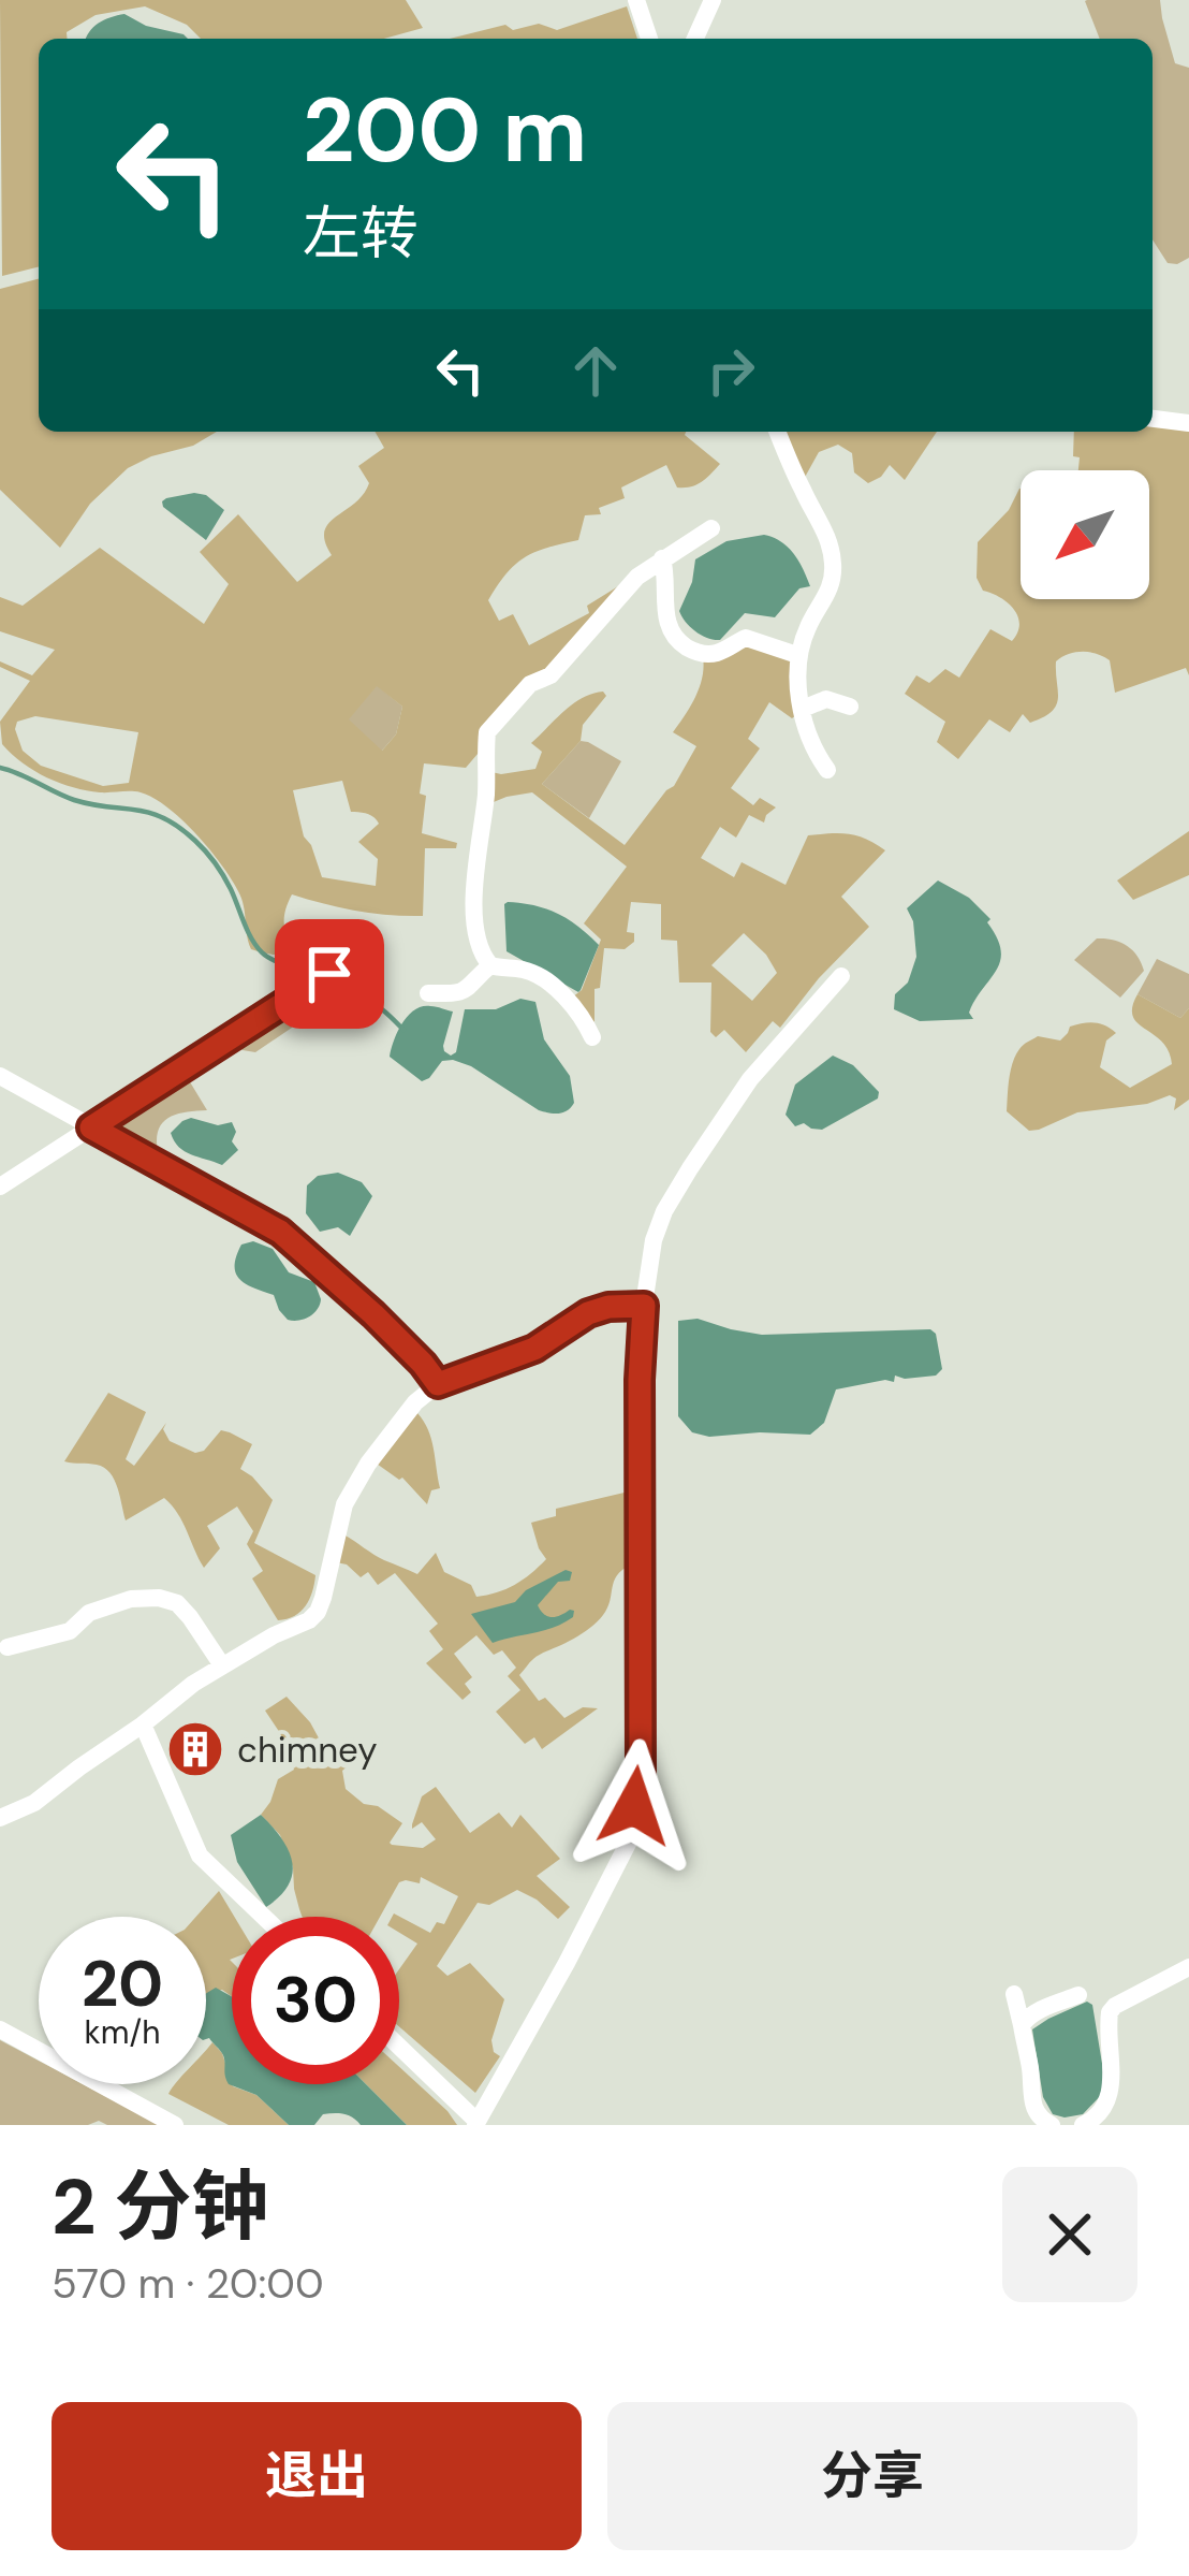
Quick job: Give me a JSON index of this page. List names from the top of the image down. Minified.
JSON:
{"places":{"building":["chimney"]},"north":"bottom left","page":{"turn":["200 m","左转"],"speed":"20 km/h","limit":"30","heading":["2 分钟","570 m · 20:00"],"buttons":["退出","分享"]}}
